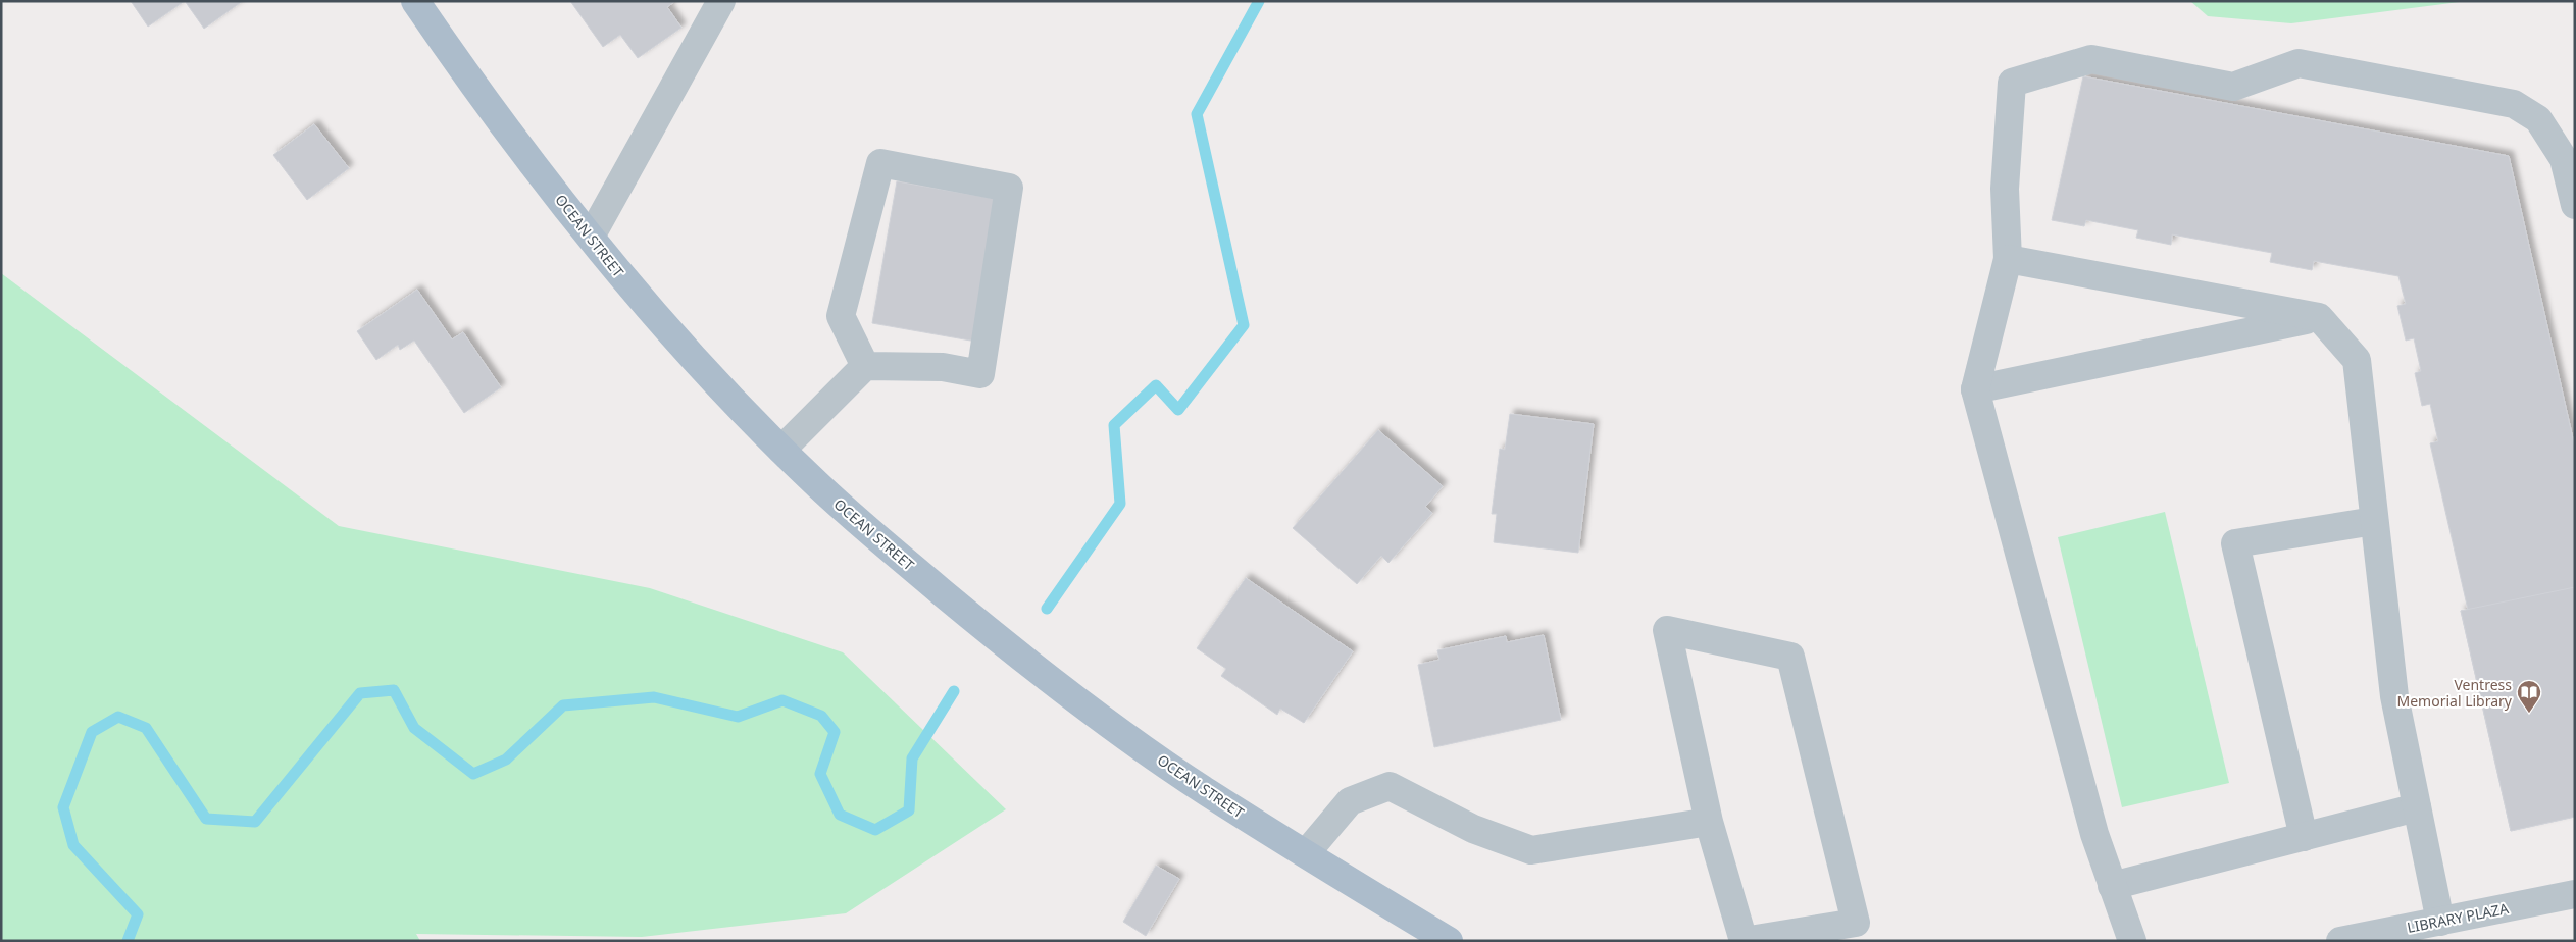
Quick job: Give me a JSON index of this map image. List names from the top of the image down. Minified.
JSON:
{"streets":{"main road":["OCEAN STREET"],"lane":["LIBRARY PLAZA"]},"places":{"library":["Ventress Memorial Library"]}}
